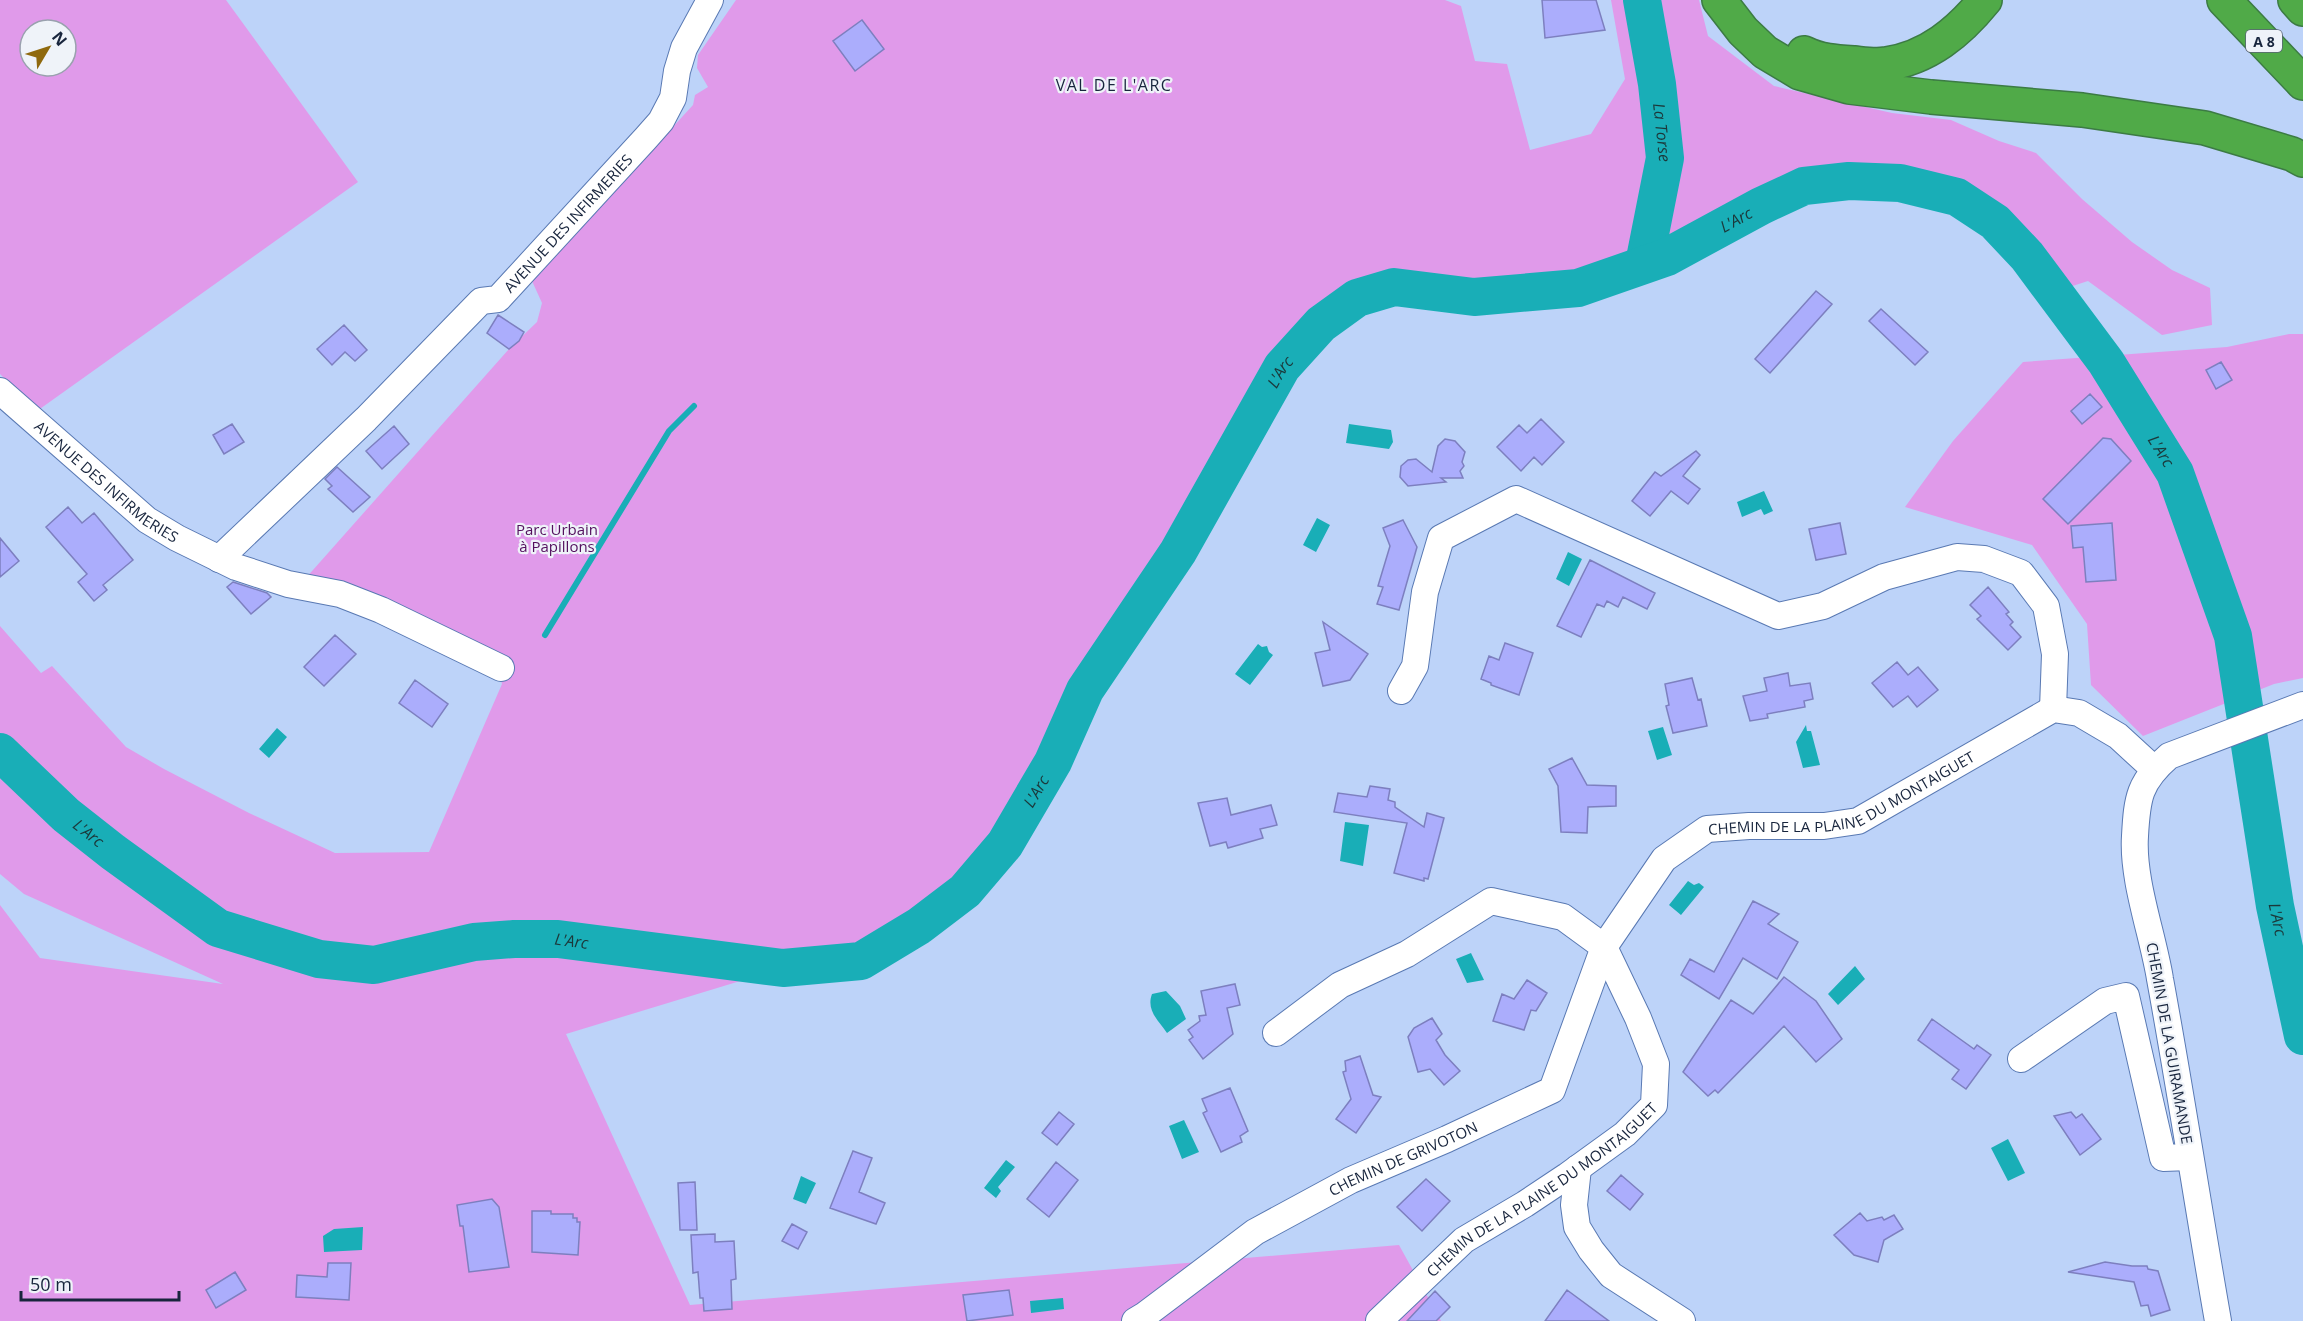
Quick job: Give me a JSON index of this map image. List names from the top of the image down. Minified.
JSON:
{"streets":{"highway":["A 8"],"street":["AVENUE DES INFIRMERIES","CHEMIN DE LA PLAINE DU MONTAIGUET","CHEMIN DE LA GUIRAMANDE","CHEMIN DE GRIVOTON"]},"crossings":[["CHEMIN DE LA PLAINE DU MONTAIGUET","CHEMIN DE GRIVOTON"]],"districts":["VAL DE L'ARC"],"water":["La Torse","L'Arc"],"parks":["Parc Urbain à Papillons"],"scale_bar":"50 m","north":"top right"}
